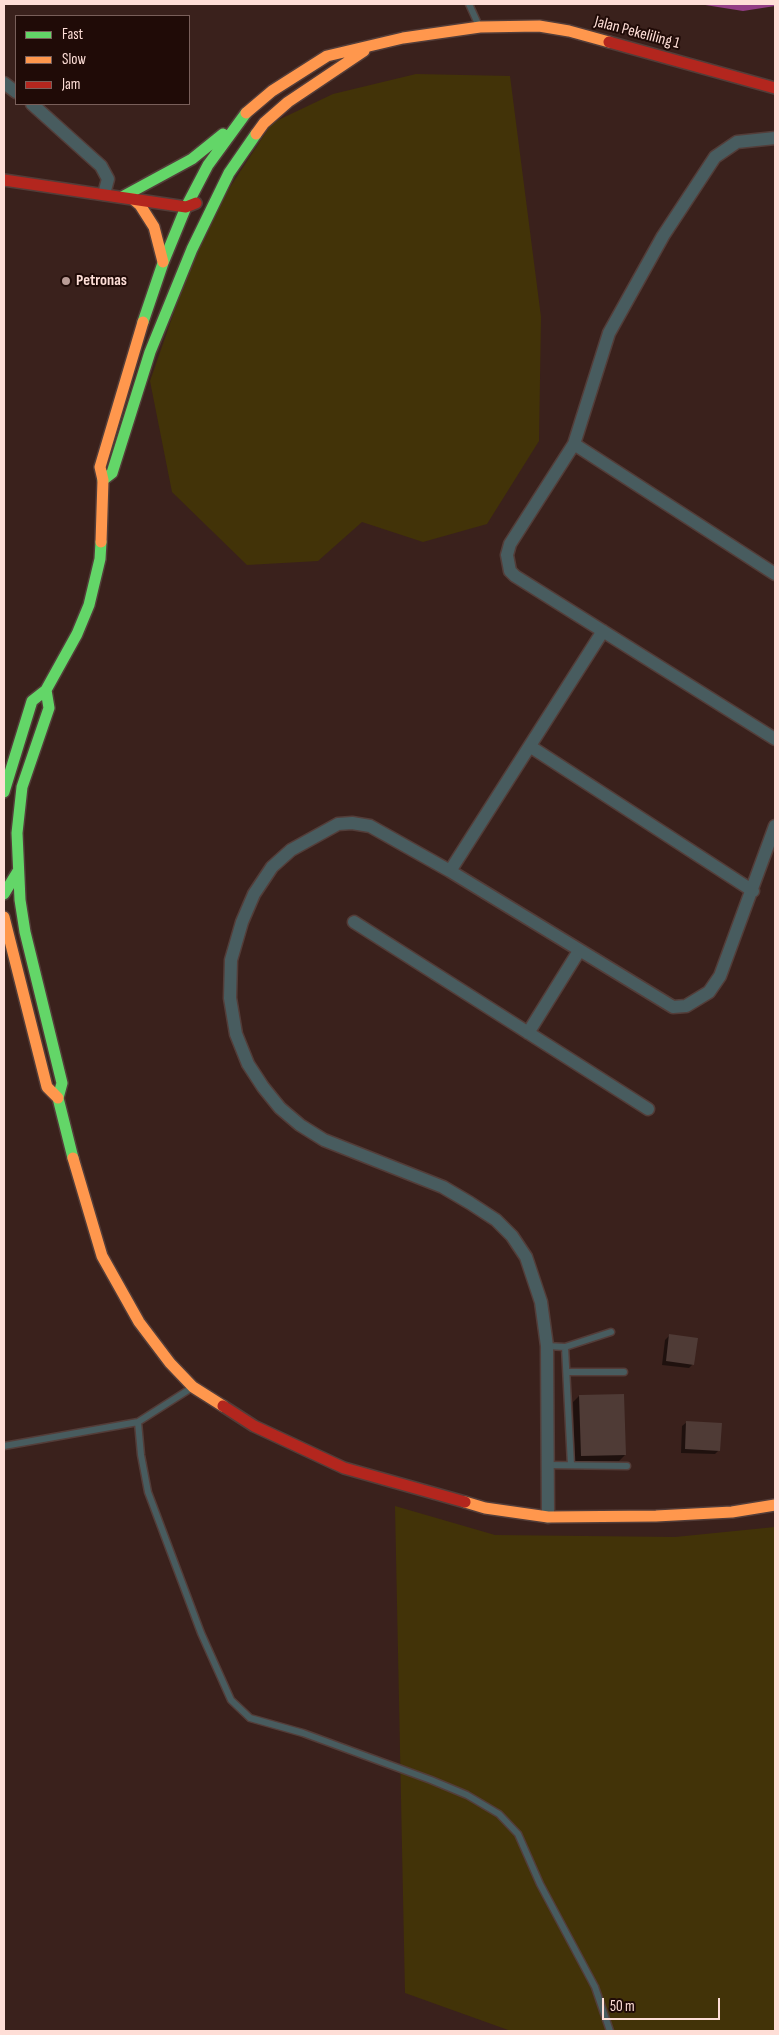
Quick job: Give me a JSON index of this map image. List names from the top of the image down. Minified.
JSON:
{"streets":{"street":["Jalan Pekeliling 1"]},"places":["Petronas"],"legend":["Fast","Slow","Jam"],"scale_bar":"50 m"}
